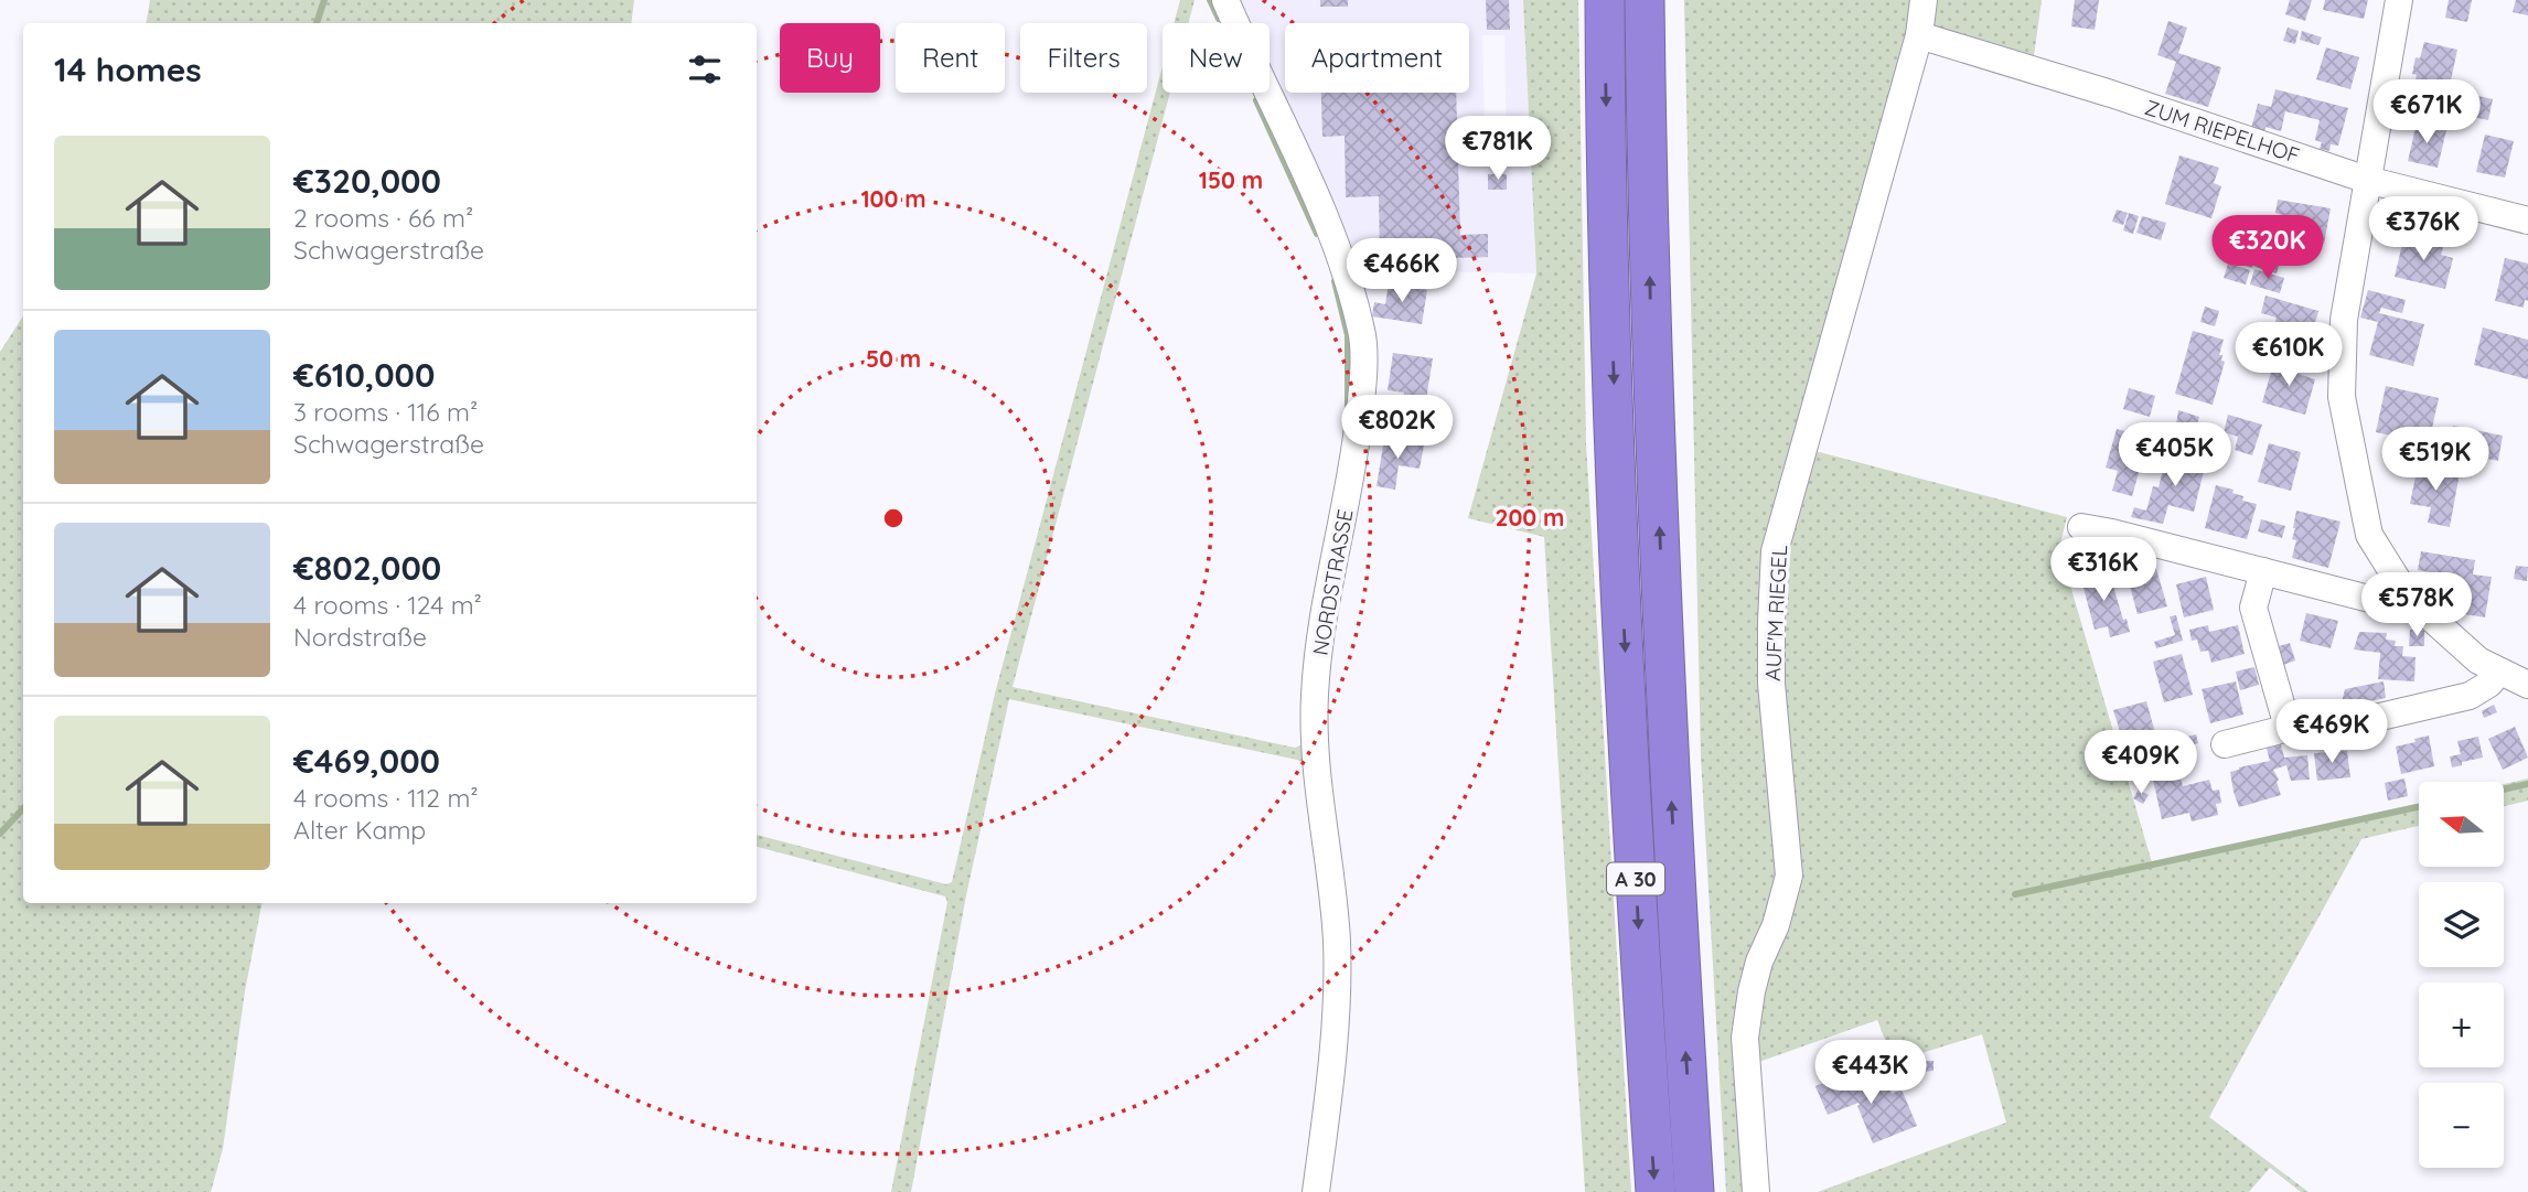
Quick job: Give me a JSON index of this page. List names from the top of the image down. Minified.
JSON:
{"streets":{"highway":["A 30"],"street":["ZUM RIEPELHOF","NORDSTRASSE","AUF'M RIEGEL"]},"crossings":[["ZUM RIEPELHOF","AUF'M RIEGEL"]],"north":"left","page":{"chip":["Buy","Rent","Filters","New","Apartment"],"heading":"14 homes","price":["€671K","€781K","€376K","€320K","€466K","€610K","€802K","€405K","€519K","€316K","€578K","€469K","€409K","€443K"],"list":[{"name":"€320,000","note":"2 rooms · 66 m² · Schwagerstraße"},{"name":"€610,000","note":"3 rooms · 116 m² · Schwagerstraße"},{"name":"€802,000","note":"4 rooms · 124 m² · Nordstraße"},{"name":"€469,000","note":"4 rooms · 112 m² · Alter Kamp"}],"map_buttons":["+","−"]},"rings":["150 m","100 m","50 m","200 m"]}
